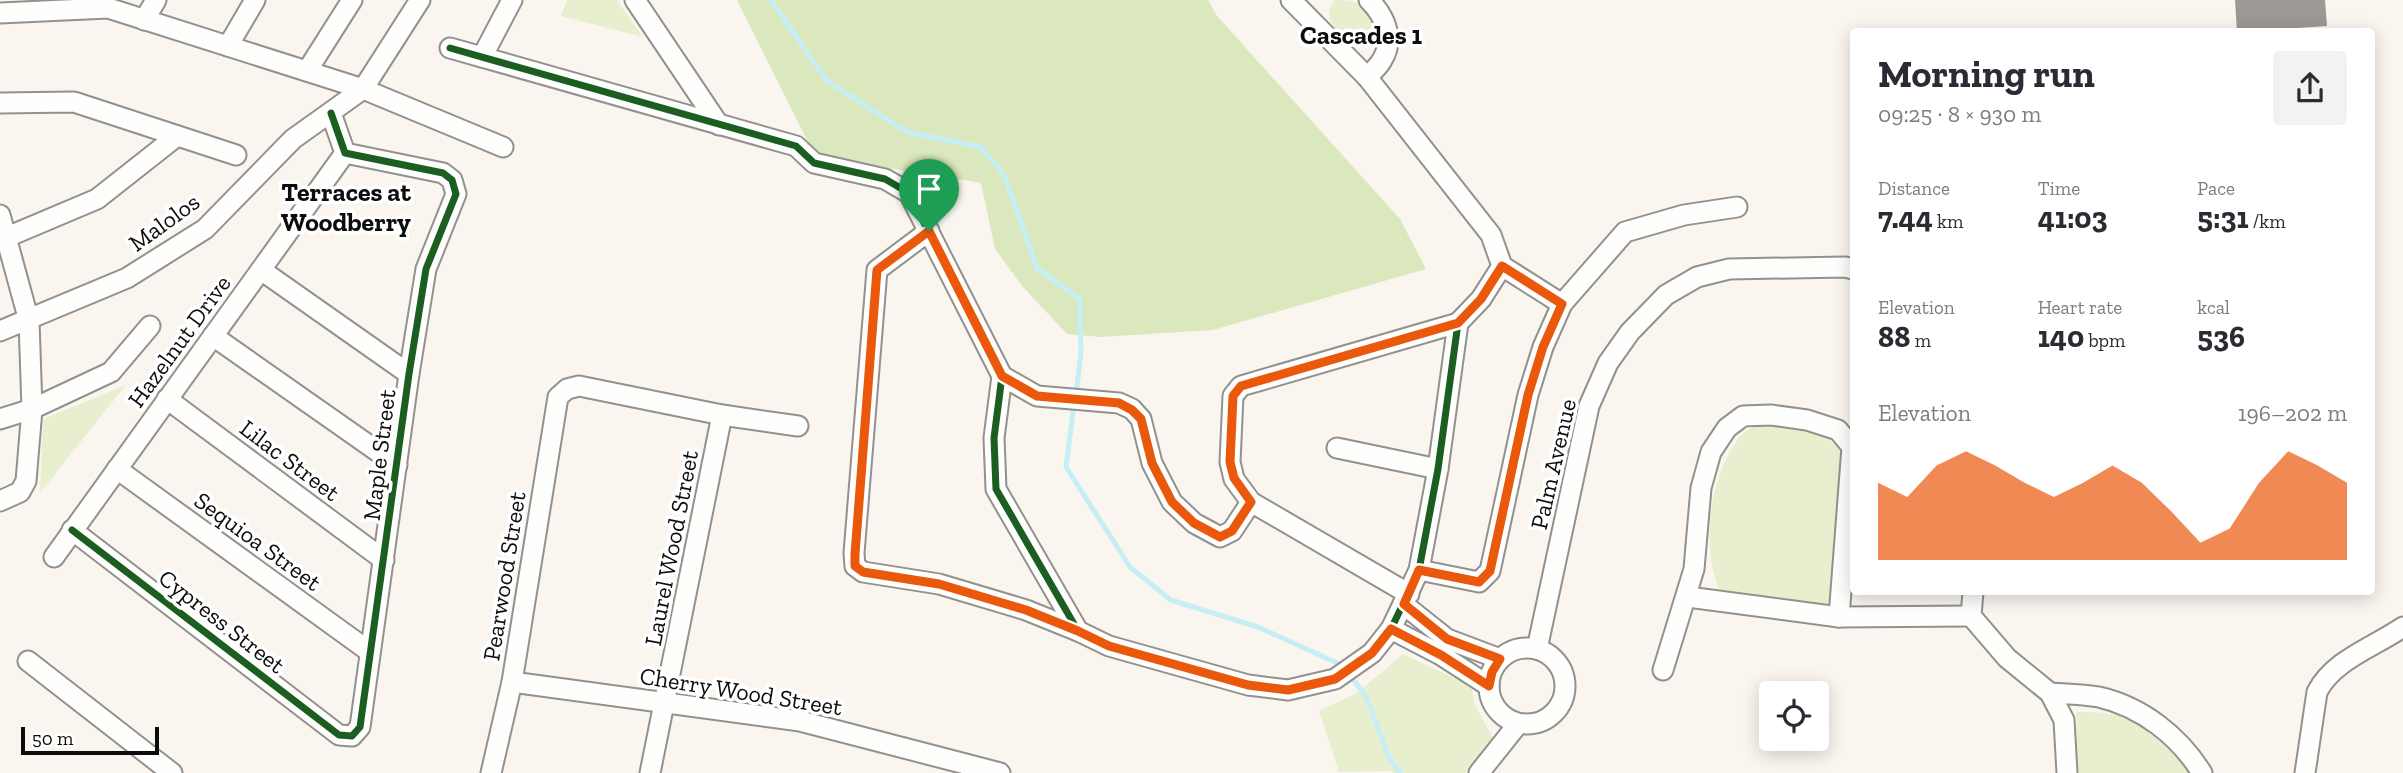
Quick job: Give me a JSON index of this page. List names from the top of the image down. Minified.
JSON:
{"streets":{"street":["Malolos","Hazelnut Drive","Maple Street","Lilac Street","Palm Avenue","Sequioa Street","Laurel Wood Street","Pearwood Street","Cypress Street","Cherry Wood Street"]},"crossings":[["Hazelnut Drive","Maple Street"],["Hazelnut Drive","Lilac Street"],["Hazelnut Drive","Sequioa Street"],["Hazelnut Drive","Cypress Street"],["Maple Street","Lilac Street"],["Maple Street","Sequioa Street"],["Maple Street","Cypress Street"],["Laurel Wood Street","Pearwood Street"],["Laurel Wood Street","Cherry Wood Street"],["Pearwood Street","Cherry Wood Street"]],"districts":["Cascades 1","Terraces at Woodberry"],"scale_bar":"50 m","page":{"heading":["Morning run","09:25 · 8 × 930 m"],"stats":[["Distance","7.44 km"],["Time","41:03"],["Pace","5:31 /km"],["Elevation","88 m"],["Heart rate","140 bpm"],["kcal","536"]],"chart":["Elevation","196–202 m"],"scale":"50 m"}}
